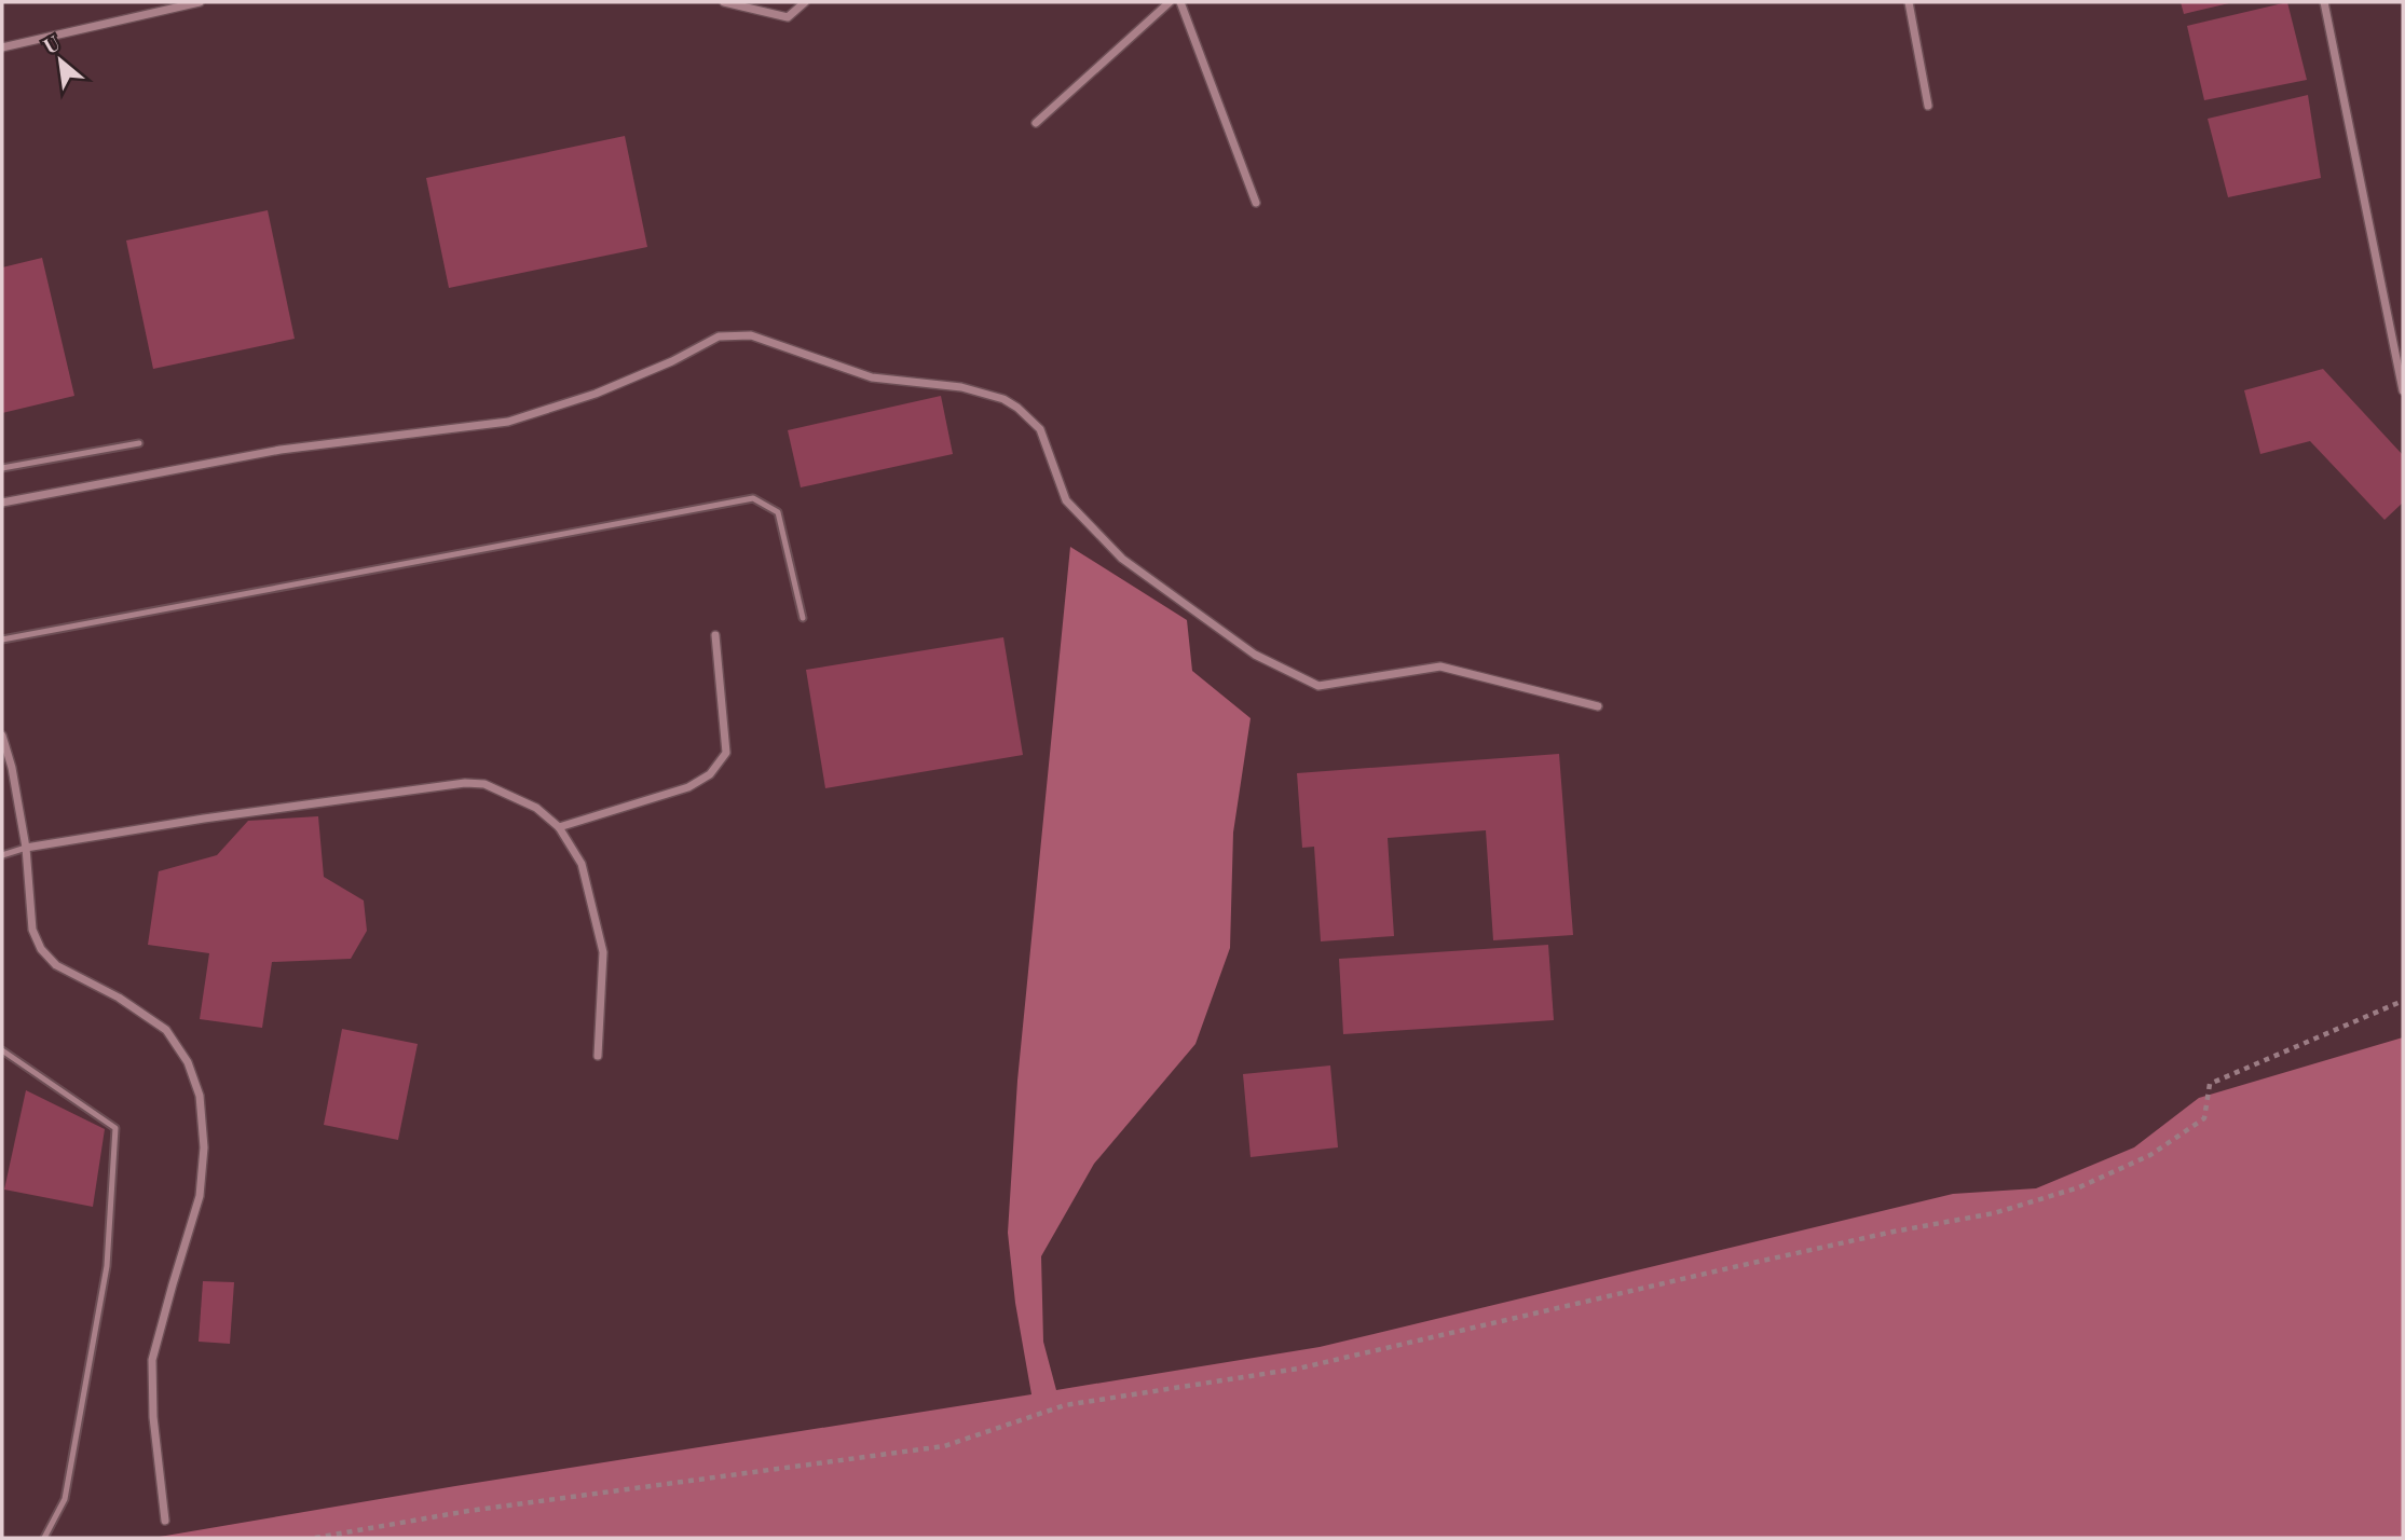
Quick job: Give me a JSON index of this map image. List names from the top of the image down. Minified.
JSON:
{"north":"top left"}
